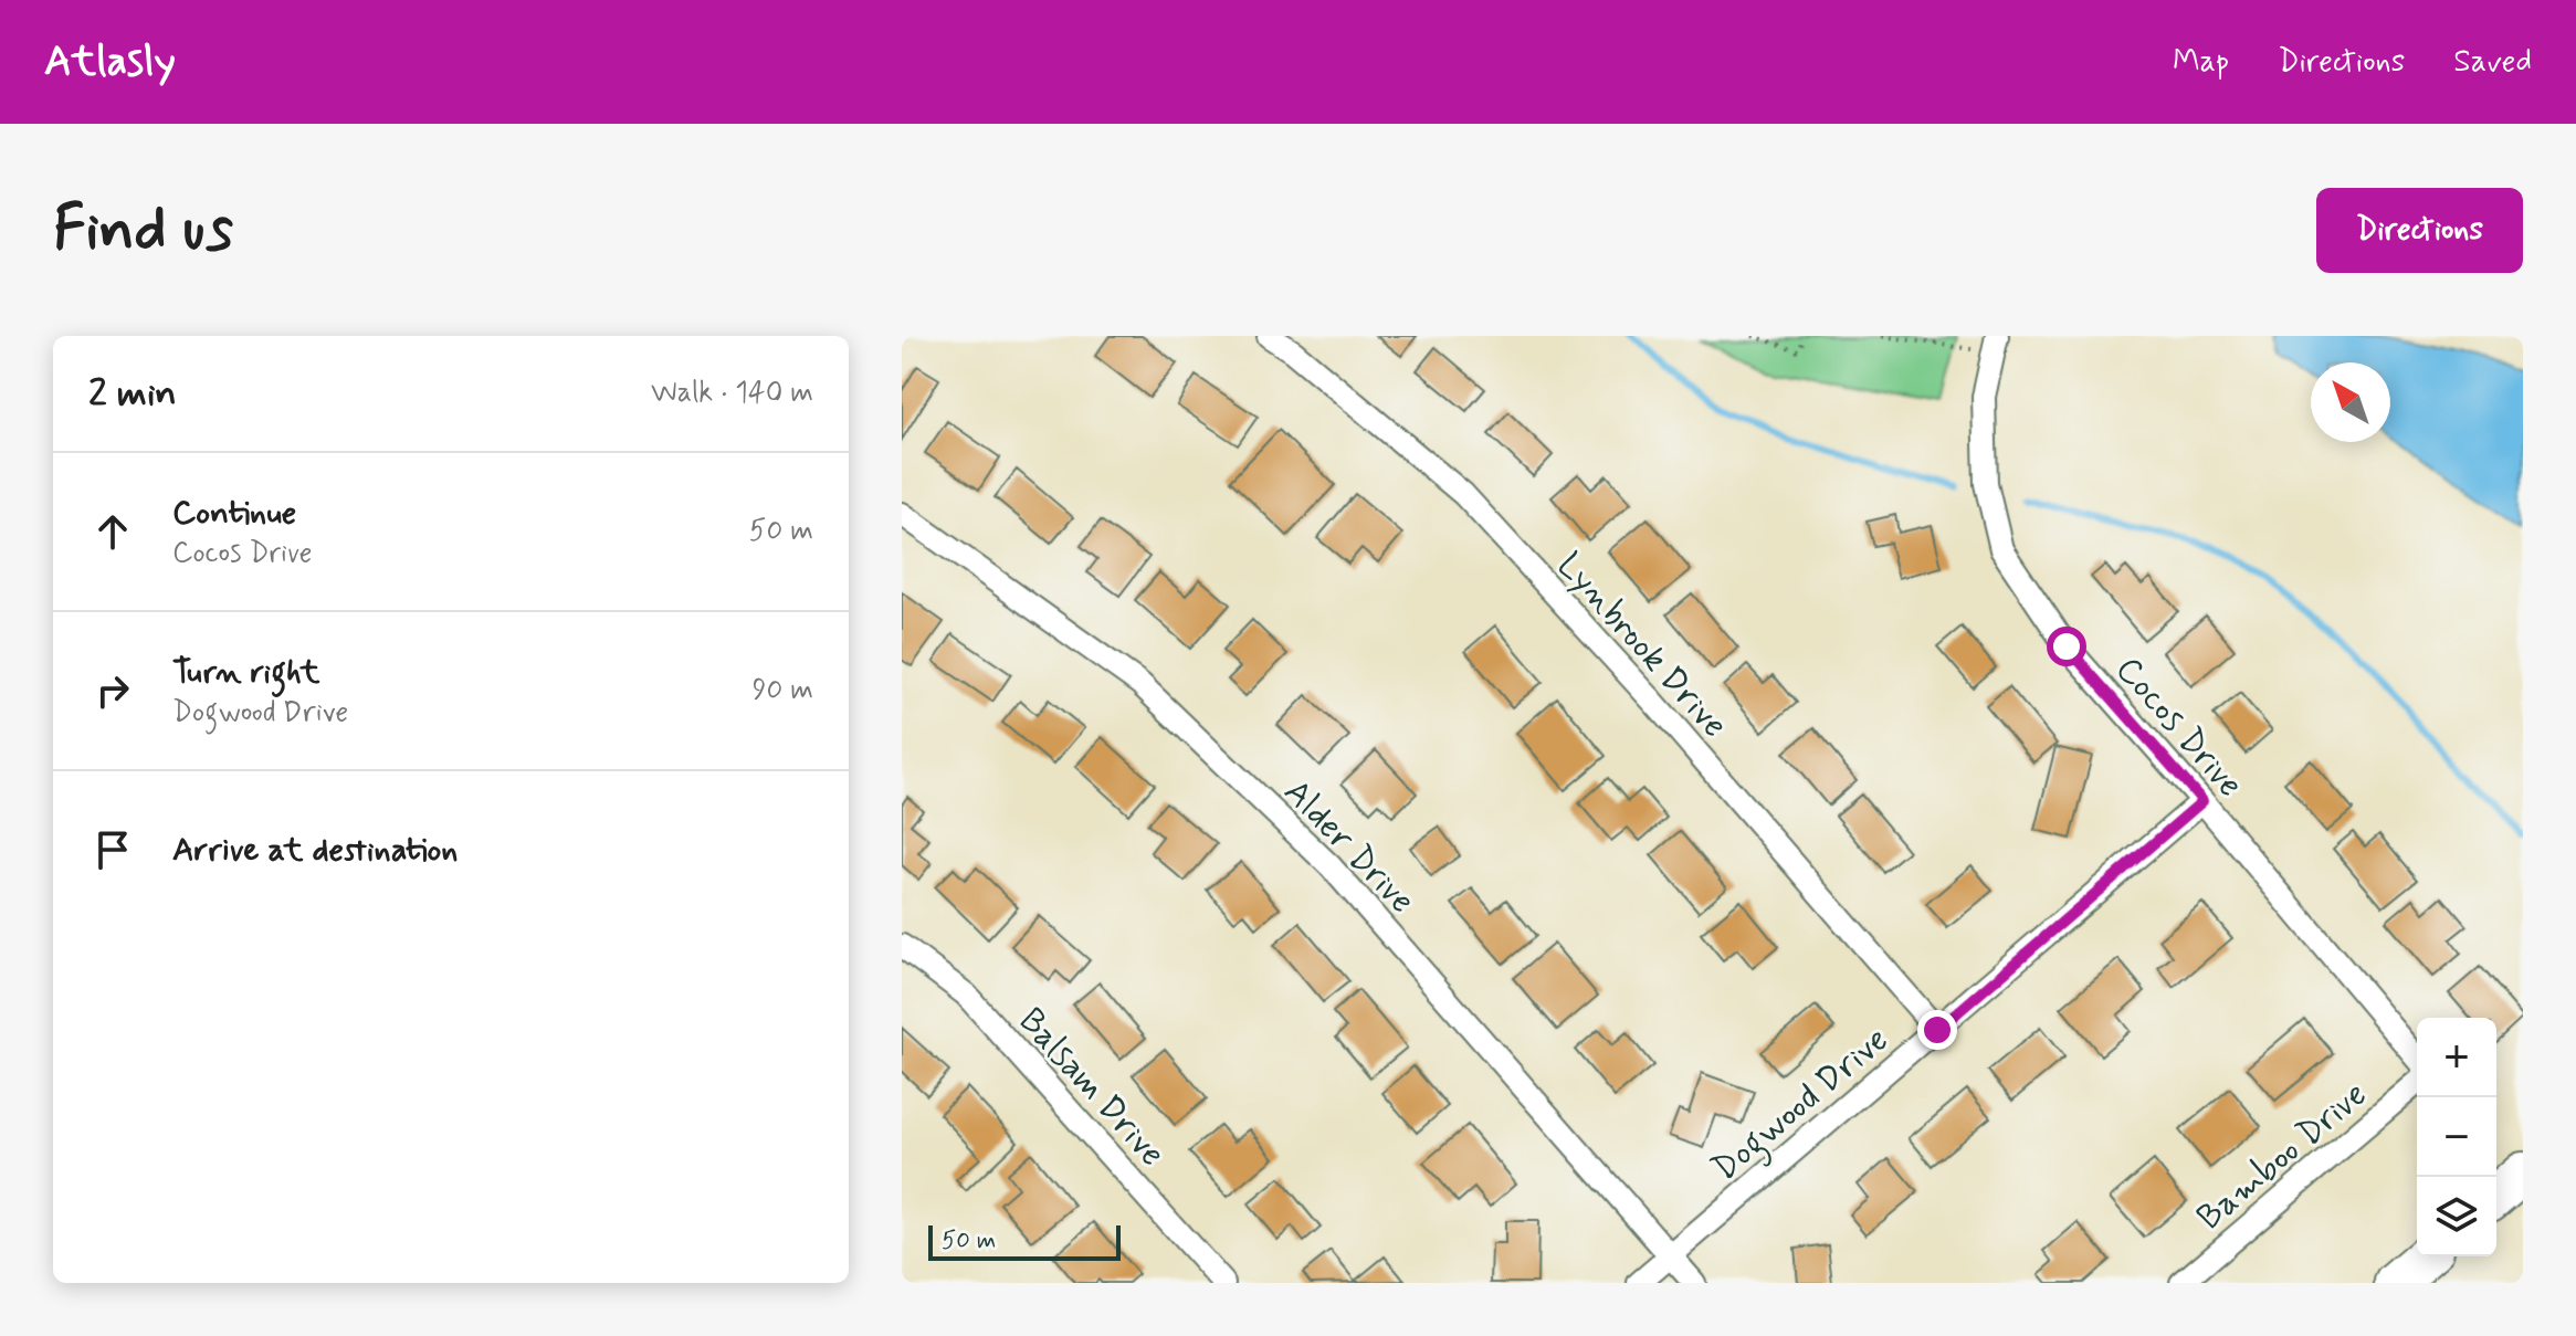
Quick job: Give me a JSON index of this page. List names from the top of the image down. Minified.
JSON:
{"streets":{"street":["Lynbrook Drive","Cocos Drive","Alder Drive","Balsam Drive","Dogwood Drive","Bamboo Drive"]},"crossings":[["Lynbrook Drive","Dogwood Drive"],["Cocos Drive","Dogwood Drive"],["Alder Drive","Dogwood Drive"]],"scale_bar":"50 m","north":"top left","page":{"header":"Atlasly","nav":["Map","Directions","Saved"],"buttons":"Directions","title":"Find us","heading":["2 min","Walk · 140 m"],"list":[["Continue","Cocos Drive","50 m"],["Turn right","Dogwood Drive","90 m"],"Arrive at destination"],"map_buttons":["+","−"],"scale":"50 m"}}
